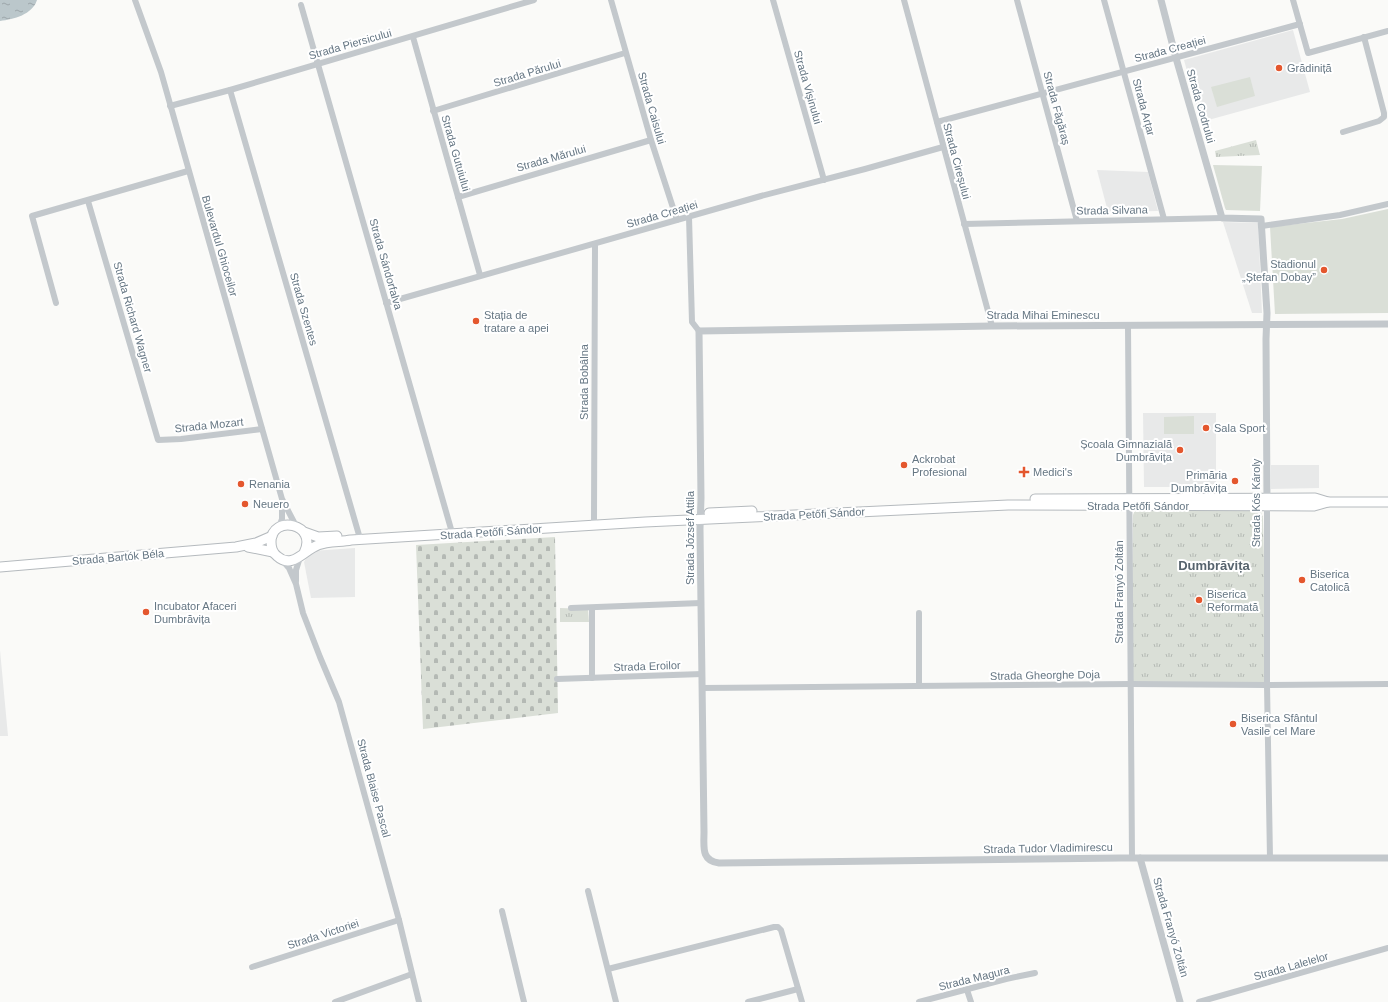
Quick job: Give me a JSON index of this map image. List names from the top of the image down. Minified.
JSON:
{"streets":{"main road":["Strada Petőfi Sándor","Strada Bartók Béla"],"street":["Strada Piersicului","Strada Creației","Strada Părului","Strada Vișinului","Strada Codrului","Strada Arțar","Strada Caisului","Strada Făgăraș","Strada Gutuiului","Strada Mărului","Strada Cireșului","Strada Silvana","Bulevardul Ghioceilor","Strada Sándorfalva","Strada Szentes","Strada Mihai Eminescu","Strada Richard Wagner","Strada Bobâlna","Strada Mozart","Strada Kós Károly","Strada József Attila","Strada Franyó Zoltán","Strada Eroilor","Strada Gheorghe Doja","Strada Blaise Pascal","Strada Tudor Vladimirescu","Strada Victoriei","Strada Lalelelor","Strada Magura"]},"crossings":[["Strada Piersicului","Strada Gutuiului"],["Strada Piersicului","Bulevardul Ghioceilor"],["Strada Piersicului","Strada Sándorfalva"],["Strada Piersicului","Strada Szentes"],["Strada Creației","Strada Vișinului"],["Strada Creației","Strada Codrului"],["Strada Creației","Strada Arțar"],["Strada Creației","Strada Caisului"],["Strada Creației","Strada Făgăraș"],["Strada Creației","Strada Gutuiului"],["Strada Creației","Strada Cireșului"],["Strada Creației","Strada Sándorfalva"],["Strada Creației","Strada Bobâlna"],["Strada Creației","Strada József Attila"],["Strada Părului","Strada Caisului"],["Strada Părului","Strada Gutuiului"],["Strada Codrului","Strada Silvana"],["Strada Arțar","Strada Silvana"],["Strada Caisului","Strada Mărului"],["Strada Făgăraș","Strada Silvana"],["Strada Gutuiului","Strada Mărului"],["Strada Cireșului","Strada Silvana"],["Strada Cireșului","Strada Mihai Eminescu"],["Strada Silvana","Strada Kós Károly"],["Bulevardul Ghioceilor","Strada Mozart"],["Bulevardul Ghioceilor","Strada Petőfi Sándor"],["Bulevardul Ghioceilor","Strada Bartók Béla"],["Bulevardul Ghioceilor","Strada Blaise Pascal"],["Strada Sándorfalva","Strada Petőfi Sándor"],["Strada Szentes","Strada Petőfi Sándor"],["Strada Mihai Eminescu","Strada Kós Károly"],["Strada Mihai Eminescu","Strada József Attila"],["Strada Mihai Eminescu","Strada Franyó Zoltán"],["Strada Richard Wagner","Strada Mozart"],["Strada Bobâlna","Strada Petőfi Sándor"],["Strada Kós Károly","Strada Petőfi Sándor"],["Strada Kós Károly","Strada Gheorghe Doja"],["Strada Kós Károly","Strada Tudor Vladimirescu"],["Strada Petőfi Sándor","Strada József Attila"],["Strada Petőfi Sándor","Strada Bartók Béla"],["Strada Petőfi Sándor","Strada Franyó Zoltán"],["Strada Petőfi Sándor","Strada Blaise Pascal"],["Strada József Attila","Strada Eroilor"],["Strada József Attila","Strada Gheorghe Doja"],["Strada József Attila","Strada Tudor Vladimirescu"],["Strada Bartók Béla","Strada Blaise Pascal"],["Strada Franyó Zoltán","Strada Gheorghe Doja"],["Strada Franyó Zoltán","Strada Tudor Vladimirescu"],["Strada Blaise Pascal","Strada Victoriei"]],"districts":["Dumbrăvița"],"places":{"other":["Grădiniță","Stadionul „Ștefan Dobay”","Stația de tratare a apei","Sala Sport","Școala Gimnazială Dumbrăvița","Ackrobat Profesional","Primăria Dumbrăvița","Renania","Neuero","Biserica Catolică","Biserica Reformată","Incubator Afaceri Dumbrăvița","Biserica Sfântul Vasile cel Mare"],"health":["Medici's"]}}
